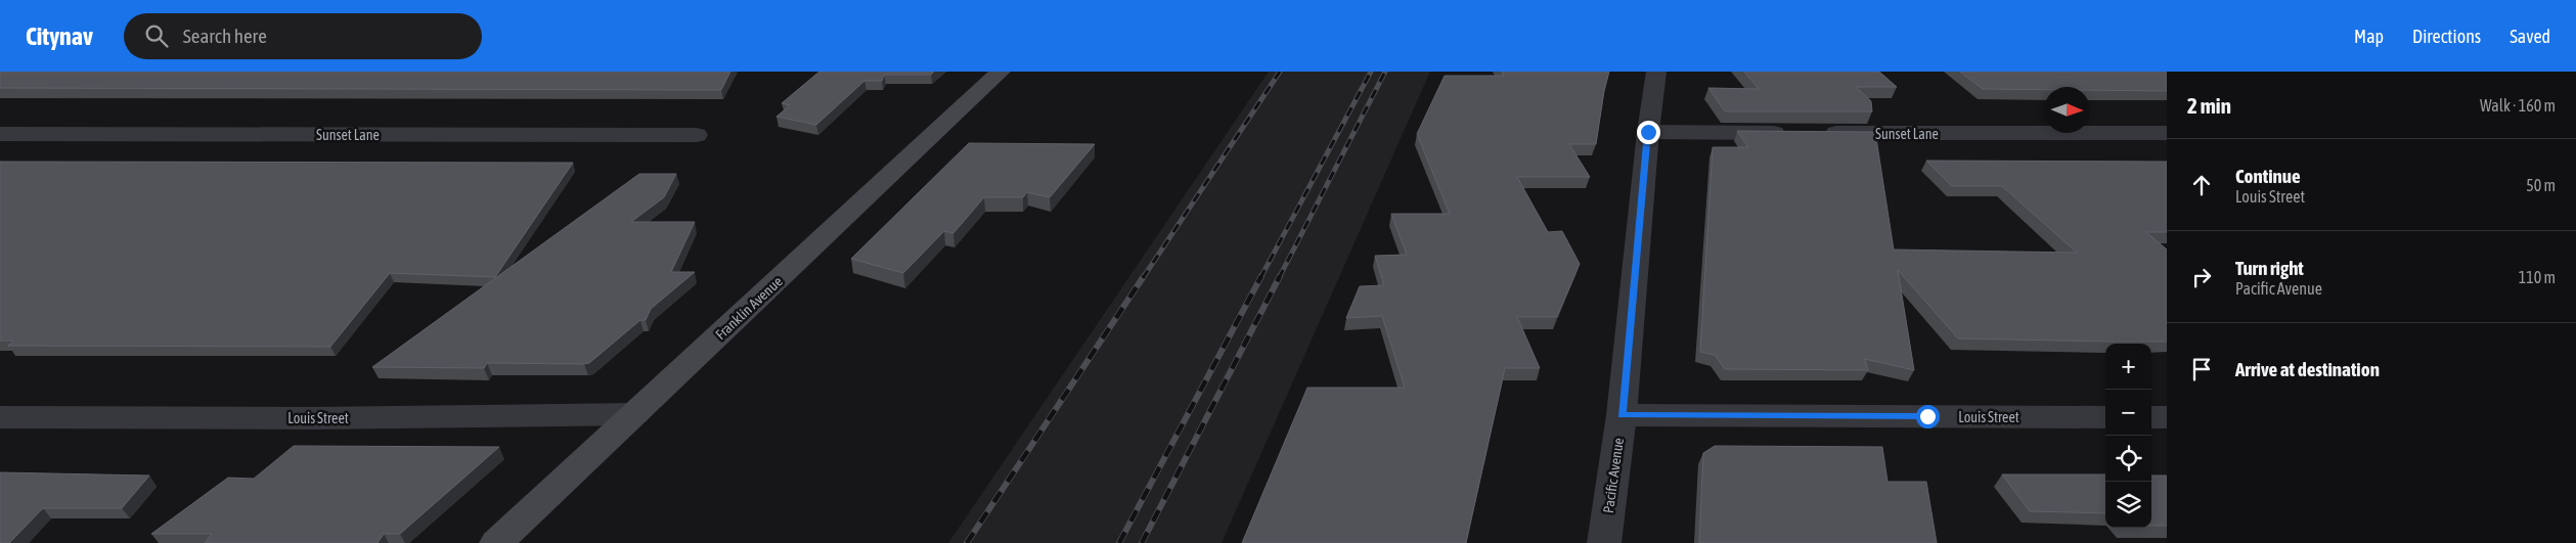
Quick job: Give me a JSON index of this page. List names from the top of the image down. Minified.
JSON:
{"streets":{"main road":["Franklin Avenue"],"street":["Sunset Lane","Louis Street","Pacific Avenue"]},"crossings":[["Sunset Lane","Pacific Avenue"],["Franklin Avenue","Louis Street"],["Louis Street","Pacific Avenue"]],"north":"right","page":{"header":"Citynav","search":"Search here","nav":["Map","Directions","Saved"],"heading":["2 min","Walk · 160 m"],"list":[["Continue","Louis Street","50 m"],["Turn right","Pacific Avenue","110 m"],"Arrive at destination"],"map_buttons":["+","−"]}}
